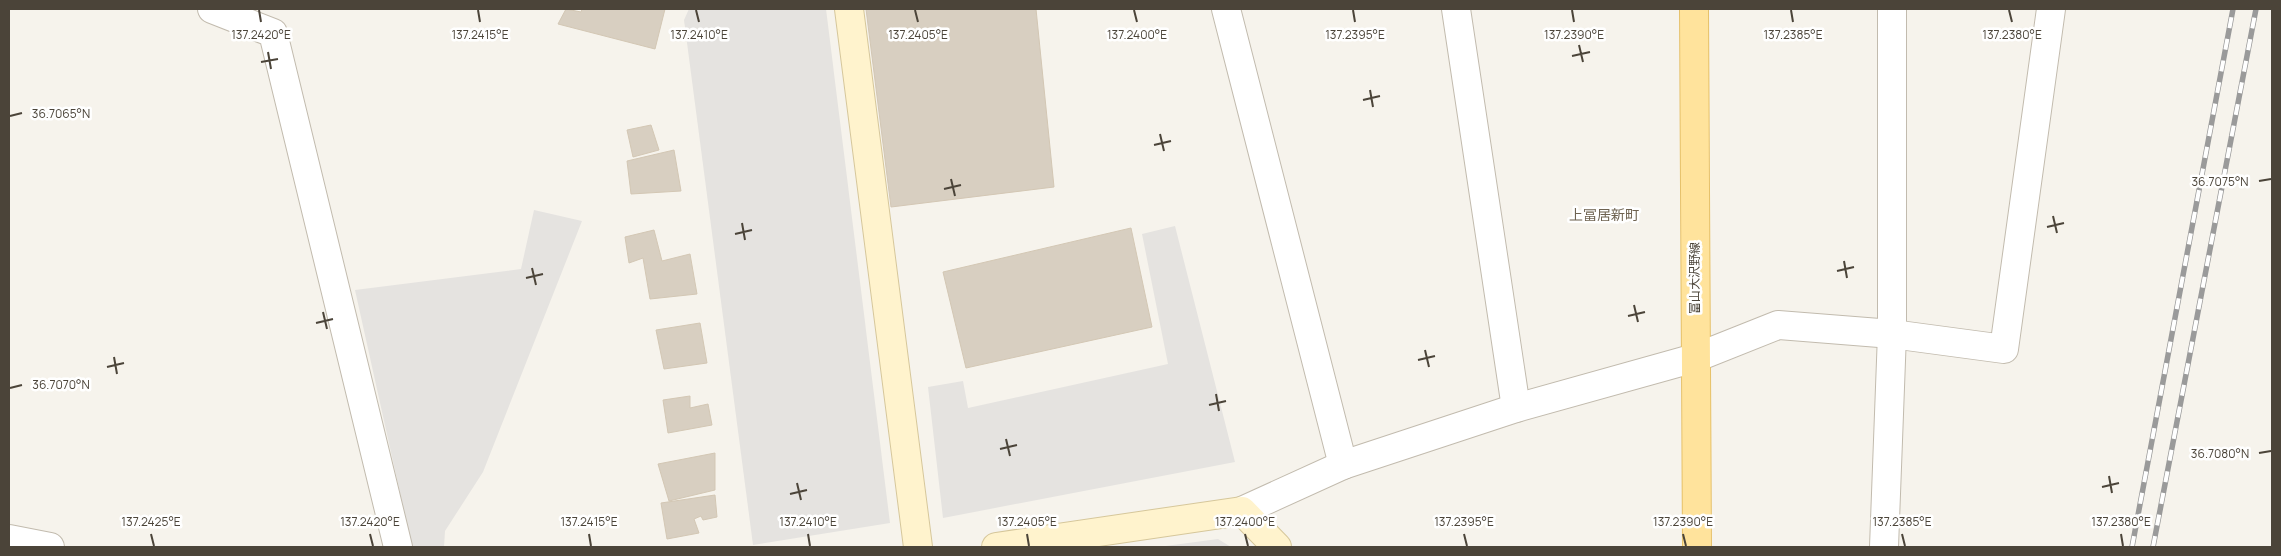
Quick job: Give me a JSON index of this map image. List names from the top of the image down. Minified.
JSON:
{"streets":{"main road":["富山大沢野線"]},"districts":["上冨居新町"],"coordinates":["137.2420°E","137.2415°E","137.2410°E","137.2405°E","137.2400°E","137.2395°E","137.2390°E","137.2385°E","137.2380°E","36.7065°N","36.7075°N","36.7070°N","36.7080°N","137.2425°E"]}
